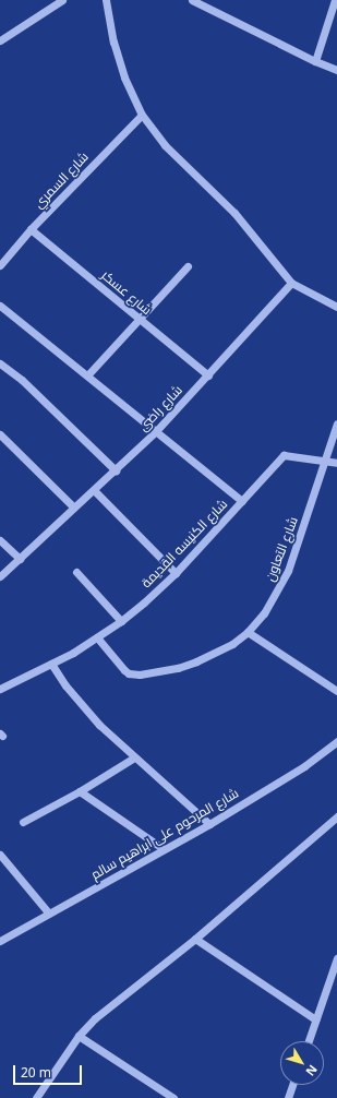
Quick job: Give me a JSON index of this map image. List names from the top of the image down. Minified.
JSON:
{"streets":{"street":["شارع السمري","شارع عسكر","شارع راضى","شارع الكنيسه القديمة","شارع التعاون","شارع المرحوم على ابراهيم سالم"]},"crossings":[["شارع السمري","شارع عسكر"],["شارع عسكر","شارع راضى"],["شارع الكنيسه القديمة","شارع التعاون"]],"scale_bar":"20 m","north":"bottom right"}
